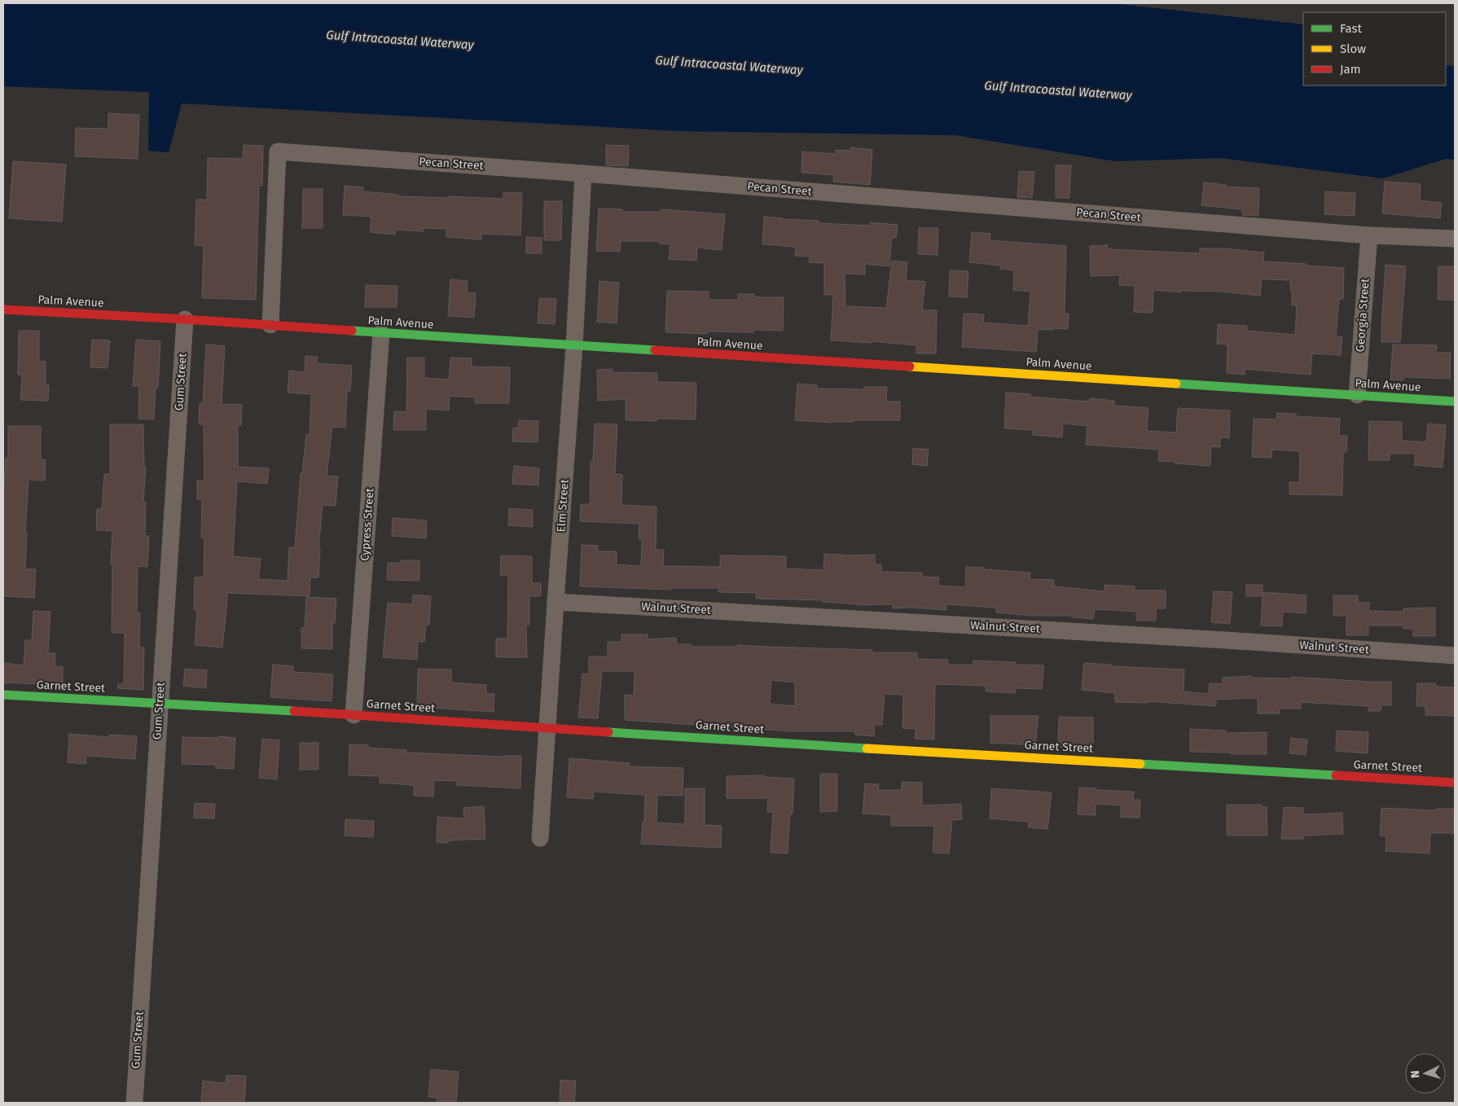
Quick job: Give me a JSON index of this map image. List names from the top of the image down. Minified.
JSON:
{"streets":{"street":["Pecan Street","Palm Avenue","Georgia Street","Gum Street","Elm Street","Cypress Street","Walnut Street","Garnet Street"]},"crossings":[["Pecan Street","Palm Avenue"],["Pecan Street","Georgia Street"],["Pecan Street","Elm Street"],["Palm Avenue","Georgia Street"],["Palm Avenue","Gum Street"],["Palm Avenue","Elm Street"],["Palm Avenue","Cypress Street"],["Gum Street","Garnet Street"],["Elm Street","Walnut Street"],["Elm Street","Garnet Street"],["Cypress Street","Garnet Street"]],"water":["Gulf Intracoastal Waterway"],"legend":["Fast","Slow","Jam"],"north":"left"}
